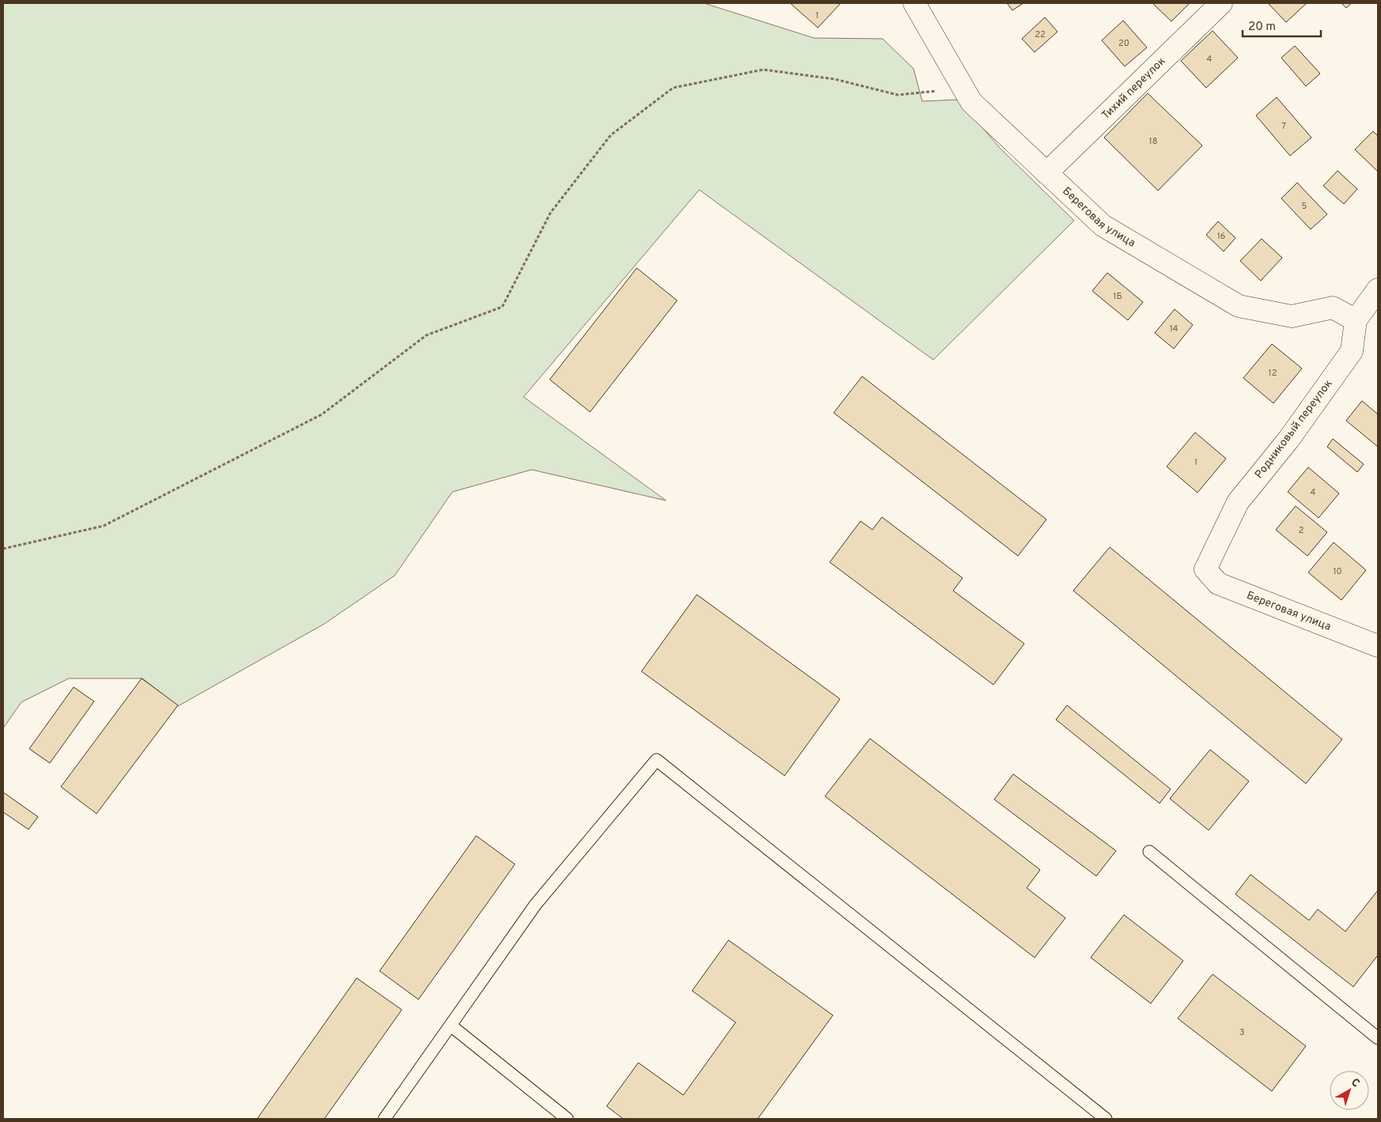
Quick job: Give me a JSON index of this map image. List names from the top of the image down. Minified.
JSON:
{"streets":{"street":["Тихий переулок","Береговая улица","Родниковый переулок"]},"crossings":[["Тихий переулок","Береговая улица"],["Береговая улица","Родниковый переулок"]],"house_numbers":["1","22","20","4","7","18","5","16","1Б","14","12","1","4","2","10","3"],"scale_bar":"20 m","north":"top right"}
